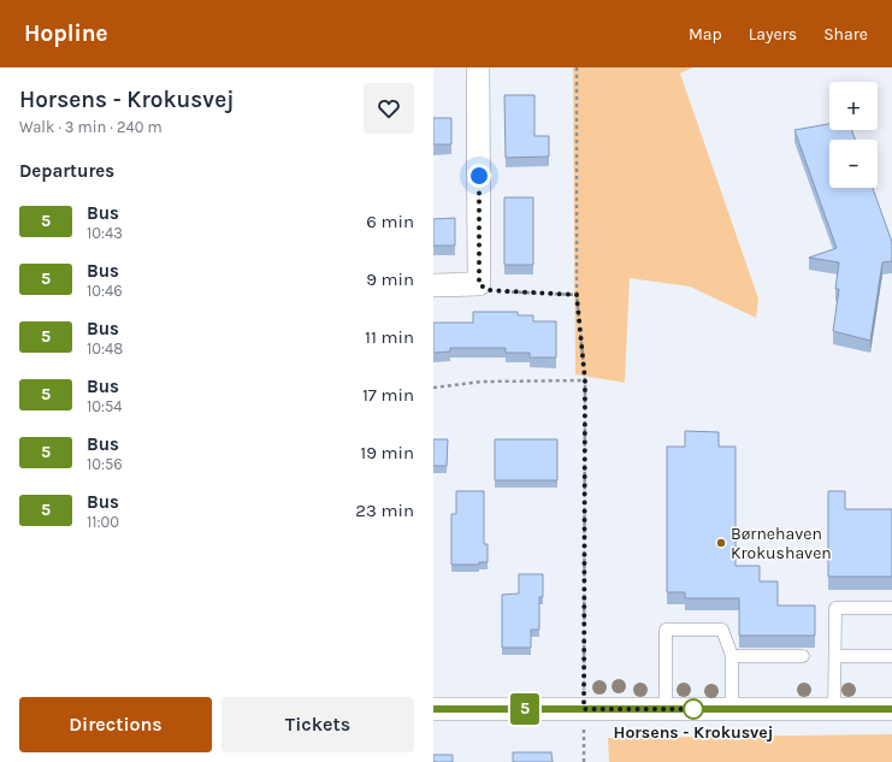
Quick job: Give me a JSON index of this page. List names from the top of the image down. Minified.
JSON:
{"places":["Børnehaven Krokushaven","Horsens - Krokusvej"],"lines":["bus line 5"],"page":{"header":"Hopline","nav":["Map","Layers","Share"],"heading":[["Horsens - Krokusvej","Walk · 3 min · 240 m"],"Departures"],"on_map":"5","map_buttons":["+","−"],"list":[{"mark":"5","name":"Bus","note":"10:43","value":"6 min"},{"mark":"5","name":"Bus","note":"10:46","value":"9 min"},{"mark":"5","name":"Bus","note":"10:48","value":"11 min"},{"mark":"5","name":"Bus","note":"10:54","value":"17 min"},{"mark":"5","name":"Bus","note":"10:56","value":"19 min"},{"mark":"5","name":"Bus","note":"11:00","value":"23 min"}],"buttons":["Directions","Tickets"]}}
